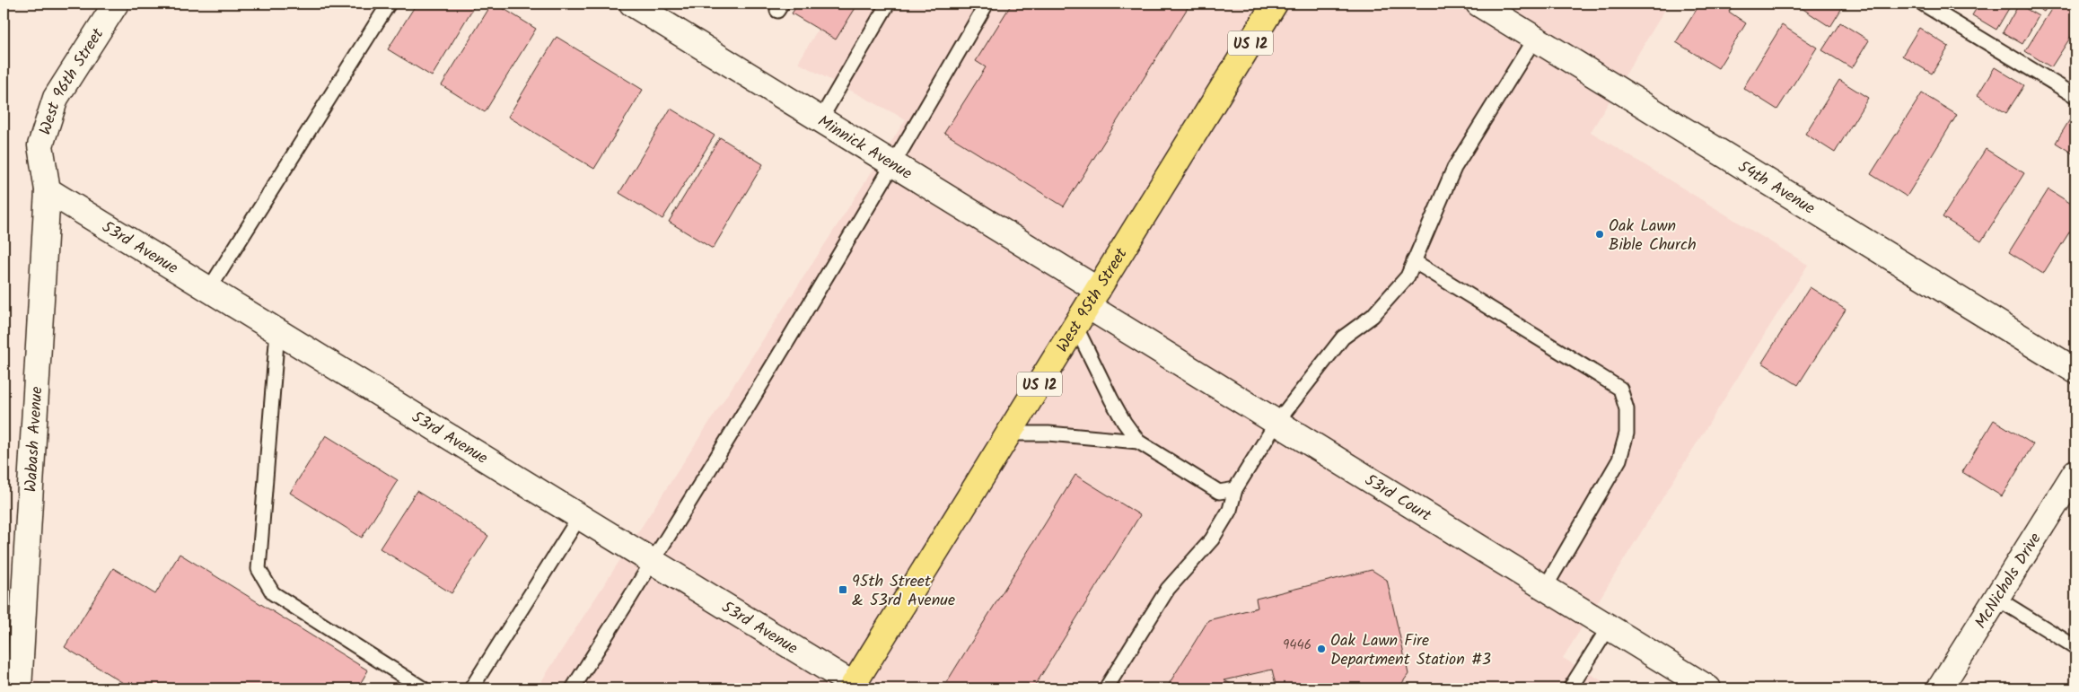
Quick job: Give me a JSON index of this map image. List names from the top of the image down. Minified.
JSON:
{"streets":{"main road":["US 12","West 95th Street"],"street":["West 96th Street","Minnick Avenue","54th Avenue","53rd Avenue","Wabash Avenue","53rd Court","McNichols Drive"]},"crossings":[["West 96th Street","53rd Avenue"],["West 96th Street","Wabash Avenue"],["Minnick Avenue","West 95th Street"],["Minnick Avenue","53rd Court"],["53rd Avenue","West 95th Street"],["53rd Avenue","Wabash Avenue"],["West 95th Street","53rd Court"]],"places":{"other":["Oak Lawn Bible Church","Oak Lawn Fire Department Station #3"],"transit":["95th Street & 53rd Avenue"]},"house_numbers":["9446"]}
